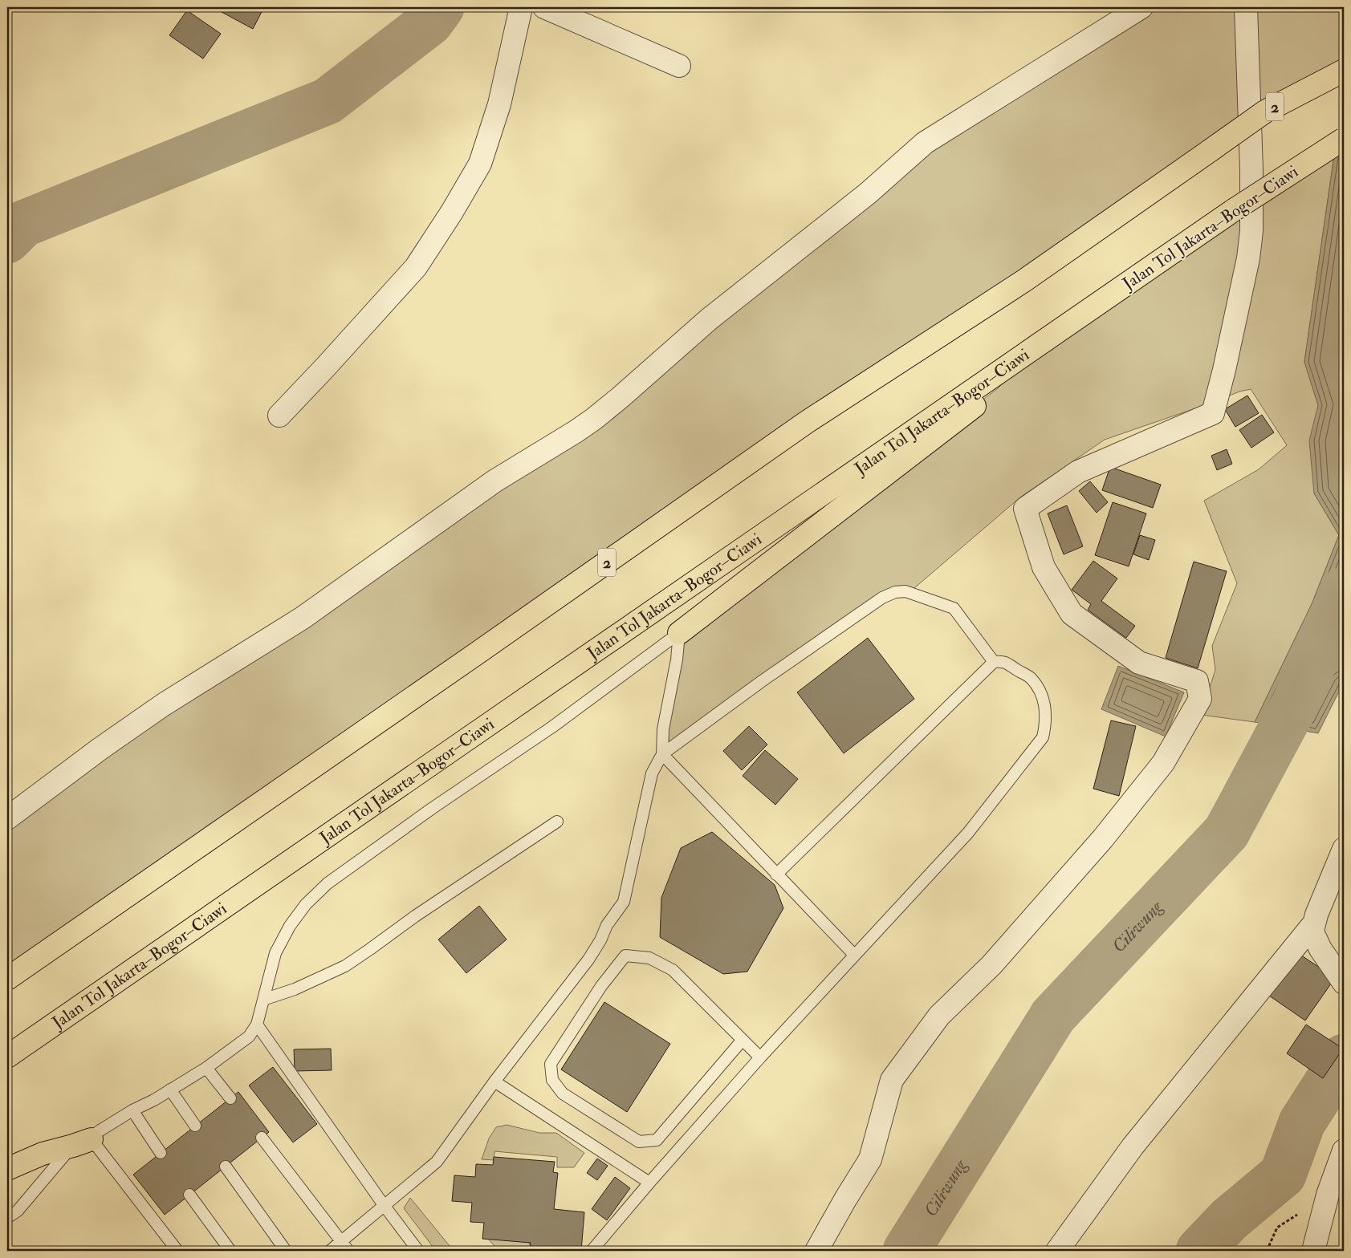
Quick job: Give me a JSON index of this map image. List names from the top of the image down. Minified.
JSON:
{"streets":{"highway":["2","Jalan Tol Jakarta–Bogor–Ciawi"]},"water":["Ciliwung"]}
